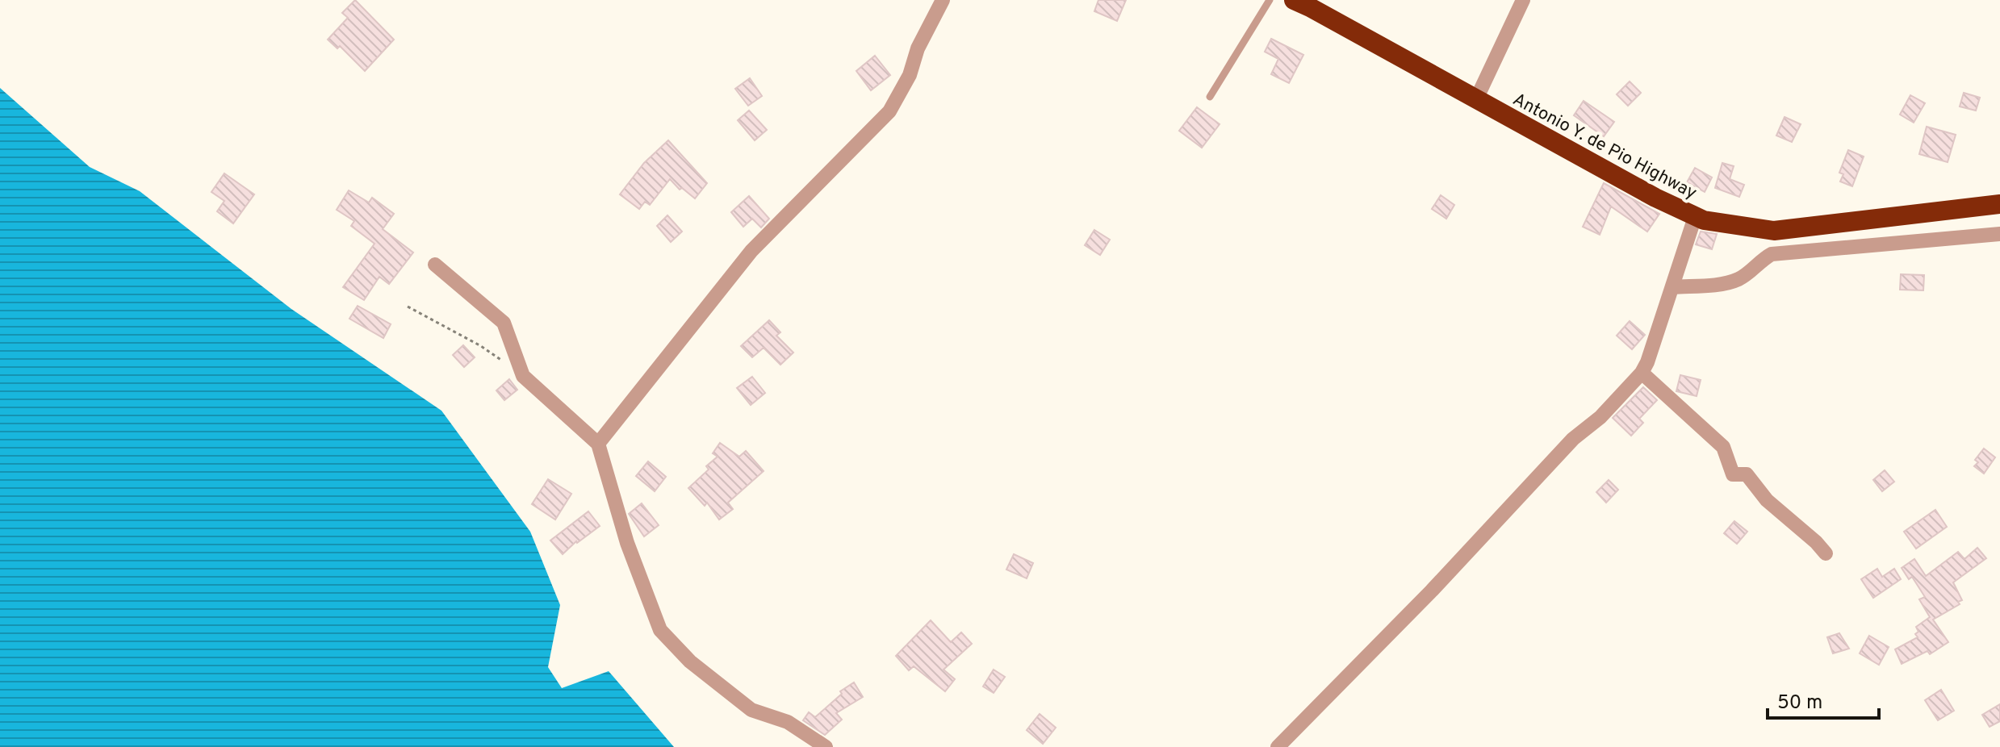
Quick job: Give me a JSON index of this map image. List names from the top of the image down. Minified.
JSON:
{"streets":{"highway":["Antonio Y. de Pio Highway"]},"scale_bar":"50 m"}
